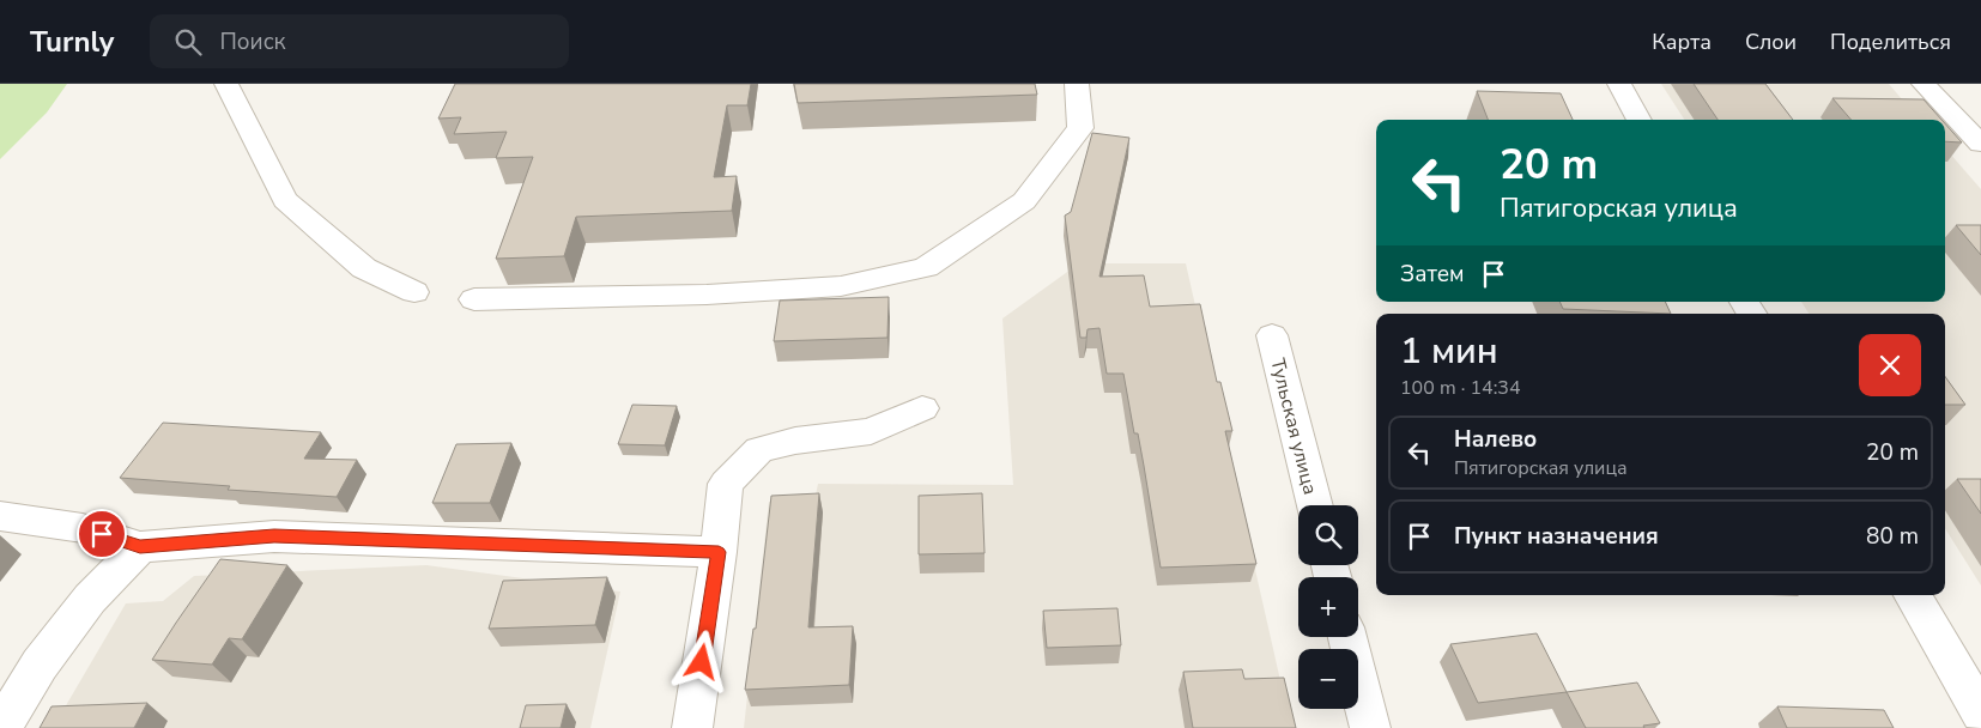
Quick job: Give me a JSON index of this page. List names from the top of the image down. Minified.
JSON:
{"streets":{"street":["Тульская улица"]},"page":{"header":"Turnly","search":"Поиск","nav":["Карта","Слои","Поделиться"],"turn":["20 m","Пятигорская улица"],"then":"Затем","heading":["1 мин","100 m · 14:34"],"list":[{"name":"Налево","note":"Пятигорская улица","value":"20 m"},{"name":"Пункт назначения","value":"80 m"}],"map_buttons":["+","−"]}}
